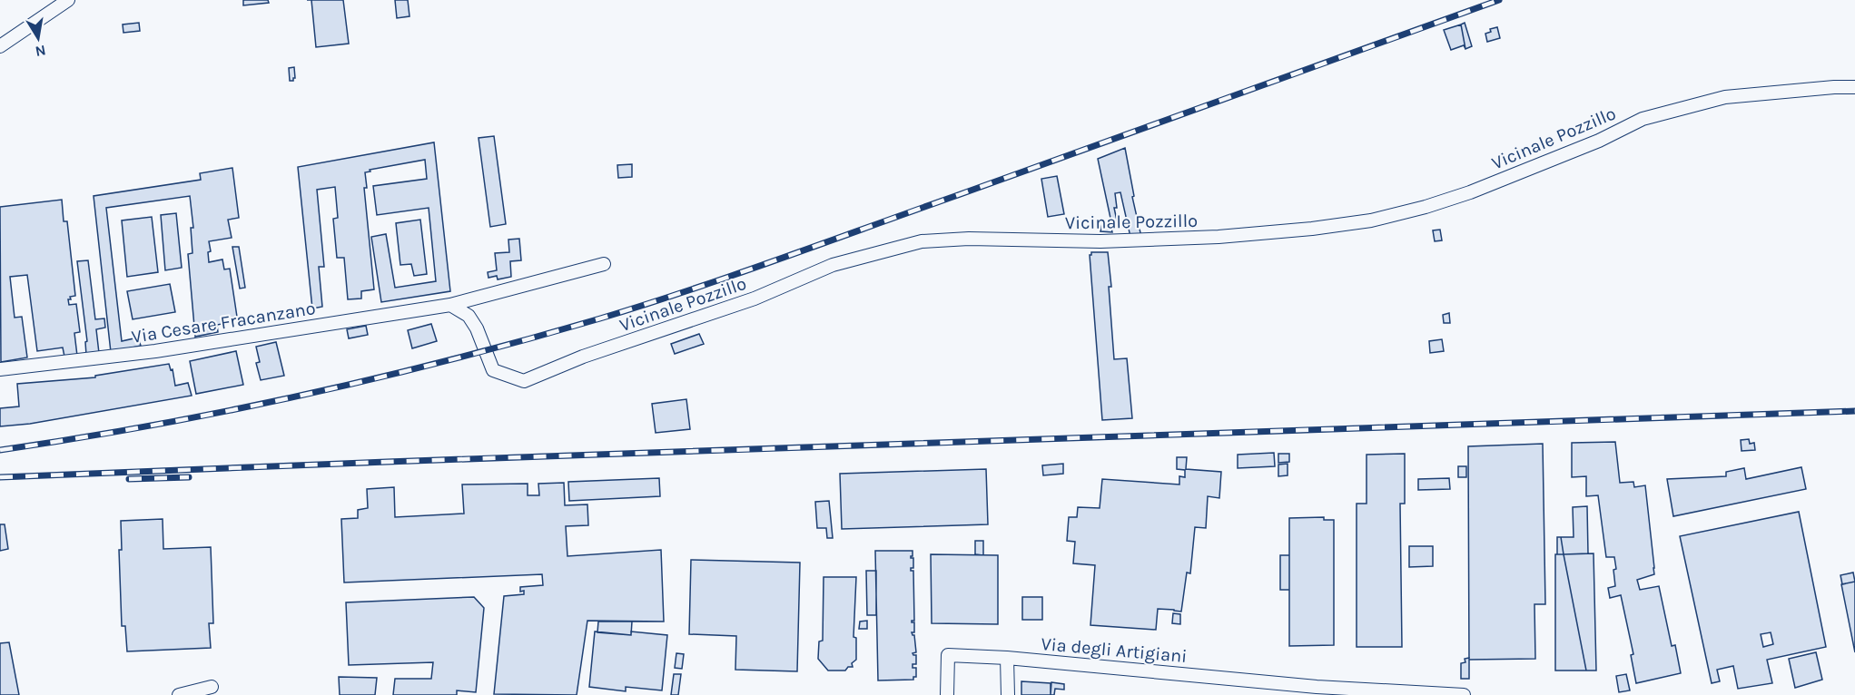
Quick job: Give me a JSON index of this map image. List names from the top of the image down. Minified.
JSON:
{"streets":{"street":["Vicinale Pozzillo","Via Cesare Fracanzano","Via degli Artigiani"]},"crossings":[["Vicinale Pozzillo","Via Cesare Fracanzano"]],"north":"bottom"}
